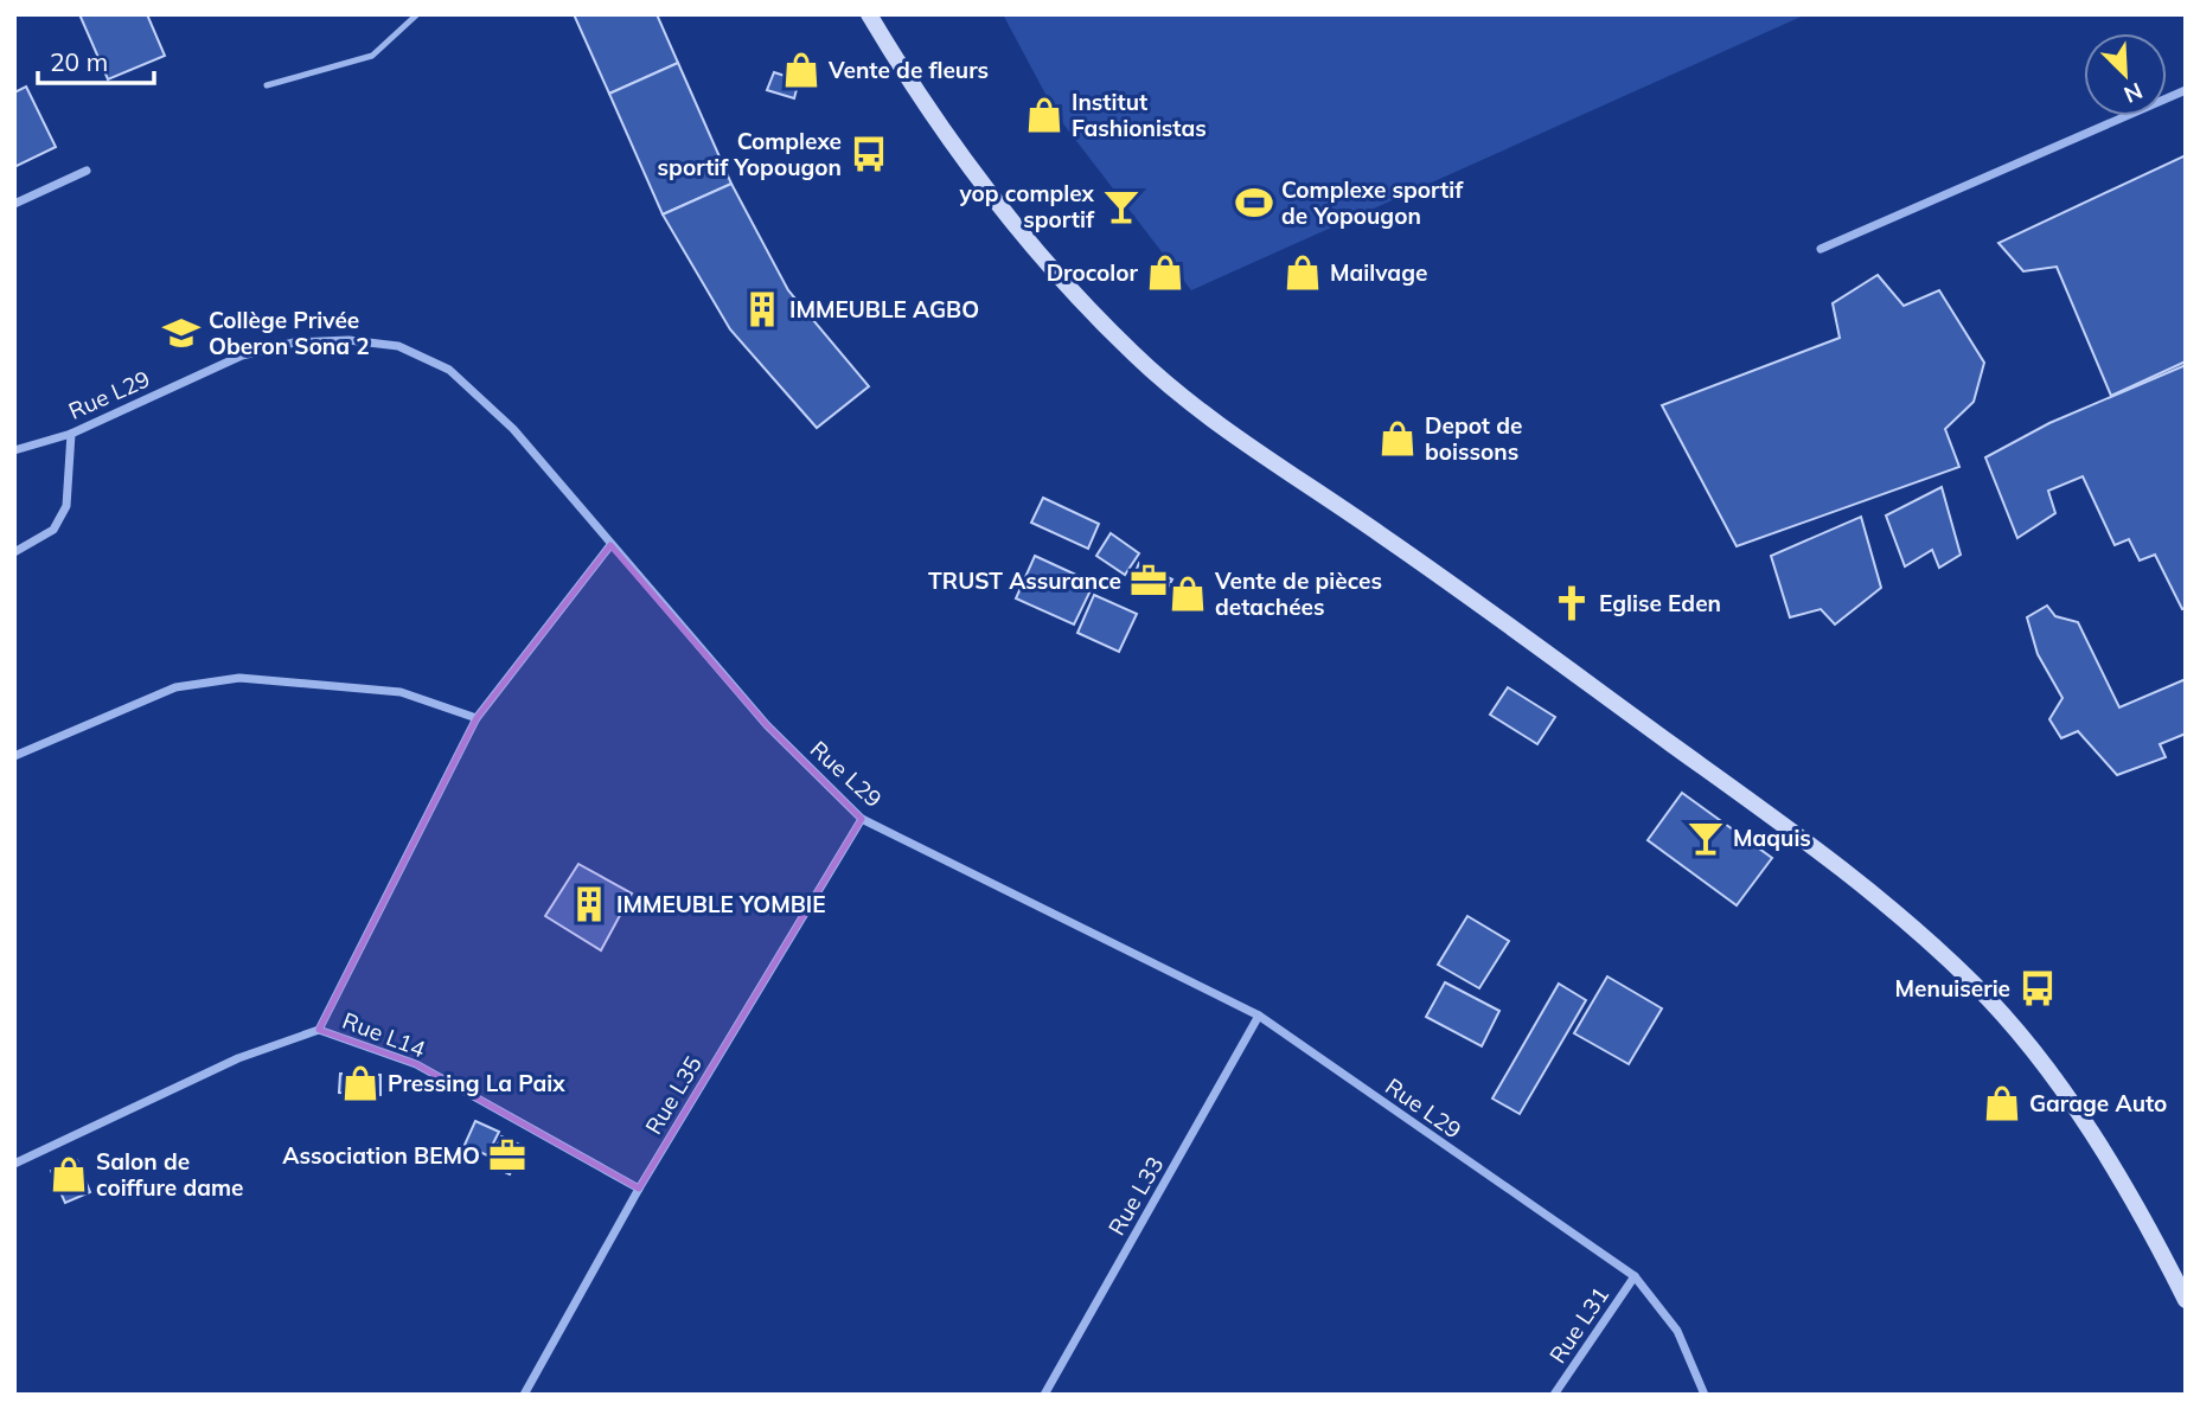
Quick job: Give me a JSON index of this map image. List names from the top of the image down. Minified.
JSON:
{"streets":{"street":["Rue L29","Rue L14","Rue L35","Rue L33","Rue L31"]},"crossings":[["Rue L29","Rue L35"],["Rue L29","Rue L33"],["Rue L29","Rue L31"],["Rue L14","Rue L35"]],"places":{"shop":["Vente de fleurs","Institut Fashionistas","Drocolor","Mailvage","Depot de boissons","Vente de pièces detachées","Pressing La Paix","Garage Auto","Salon de coiffure dame"],"bus stop":["Complexe sportif Yopougon","Menuiserie"],"sports":["Complexe sportif de Yopougon"],"bar":["yop complex sportif","Maquis"],"building":["IMMEUBLE AGBO","IMMEUBLE YOMBIE"],"school or university":["Collège Privée Oberon Sona 2"],"office":["TRUST Assurance","Association BEMO"],"church":["Eglise Eden"]},"scale_bar":"20 m","north":"bottom right"}
